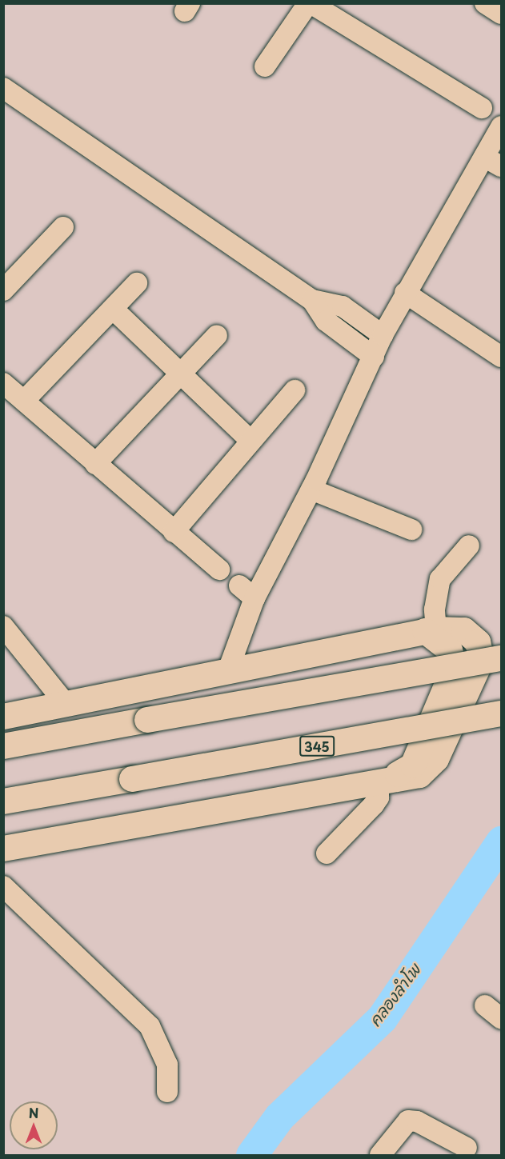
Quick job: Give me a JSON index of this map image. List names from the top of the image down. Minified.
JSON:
{"streets":{"main road":["345"]},"water":["คลองลำโพ"],"north":"top"}
